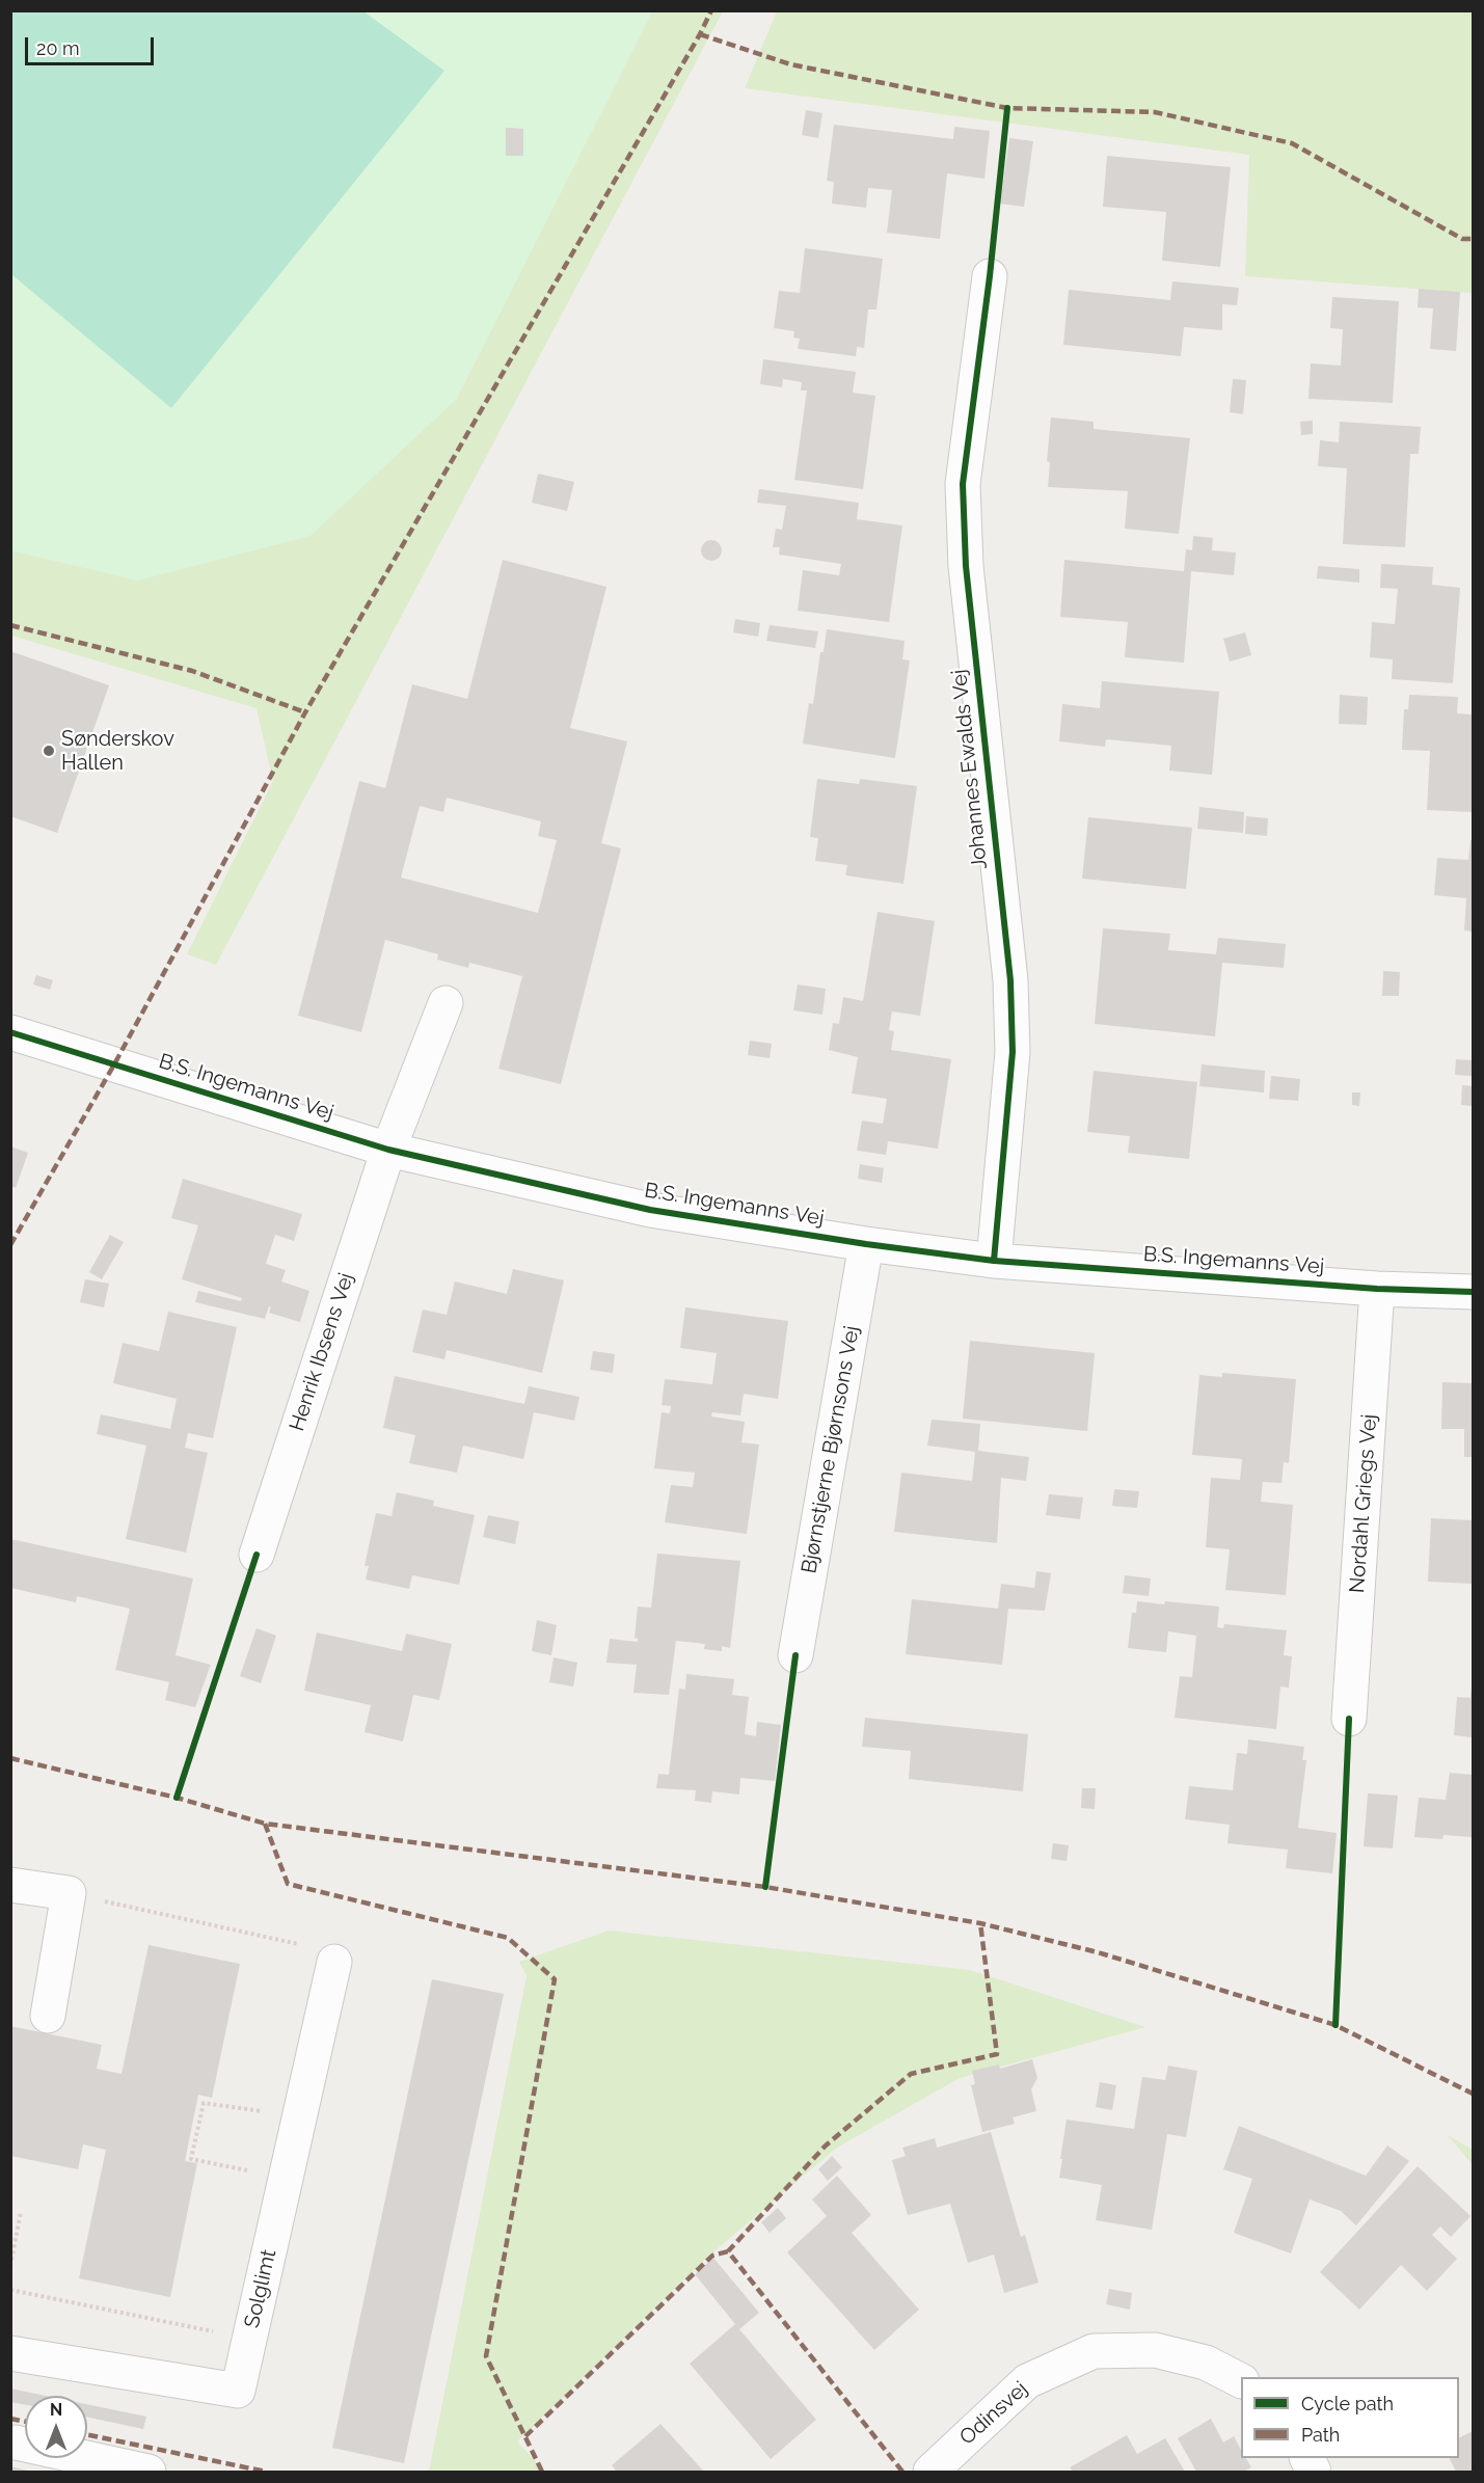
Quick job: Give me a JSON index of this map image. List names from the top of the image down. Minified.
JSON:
{"streets":{"street":["Johannes Ewalds Vej","B.S. Ingemanns Vej","Henrik Ibsens Vej","Bjørnstjerne Bjørnsons Vej","Nordahl Griegs Vej","Solglimt","Odinsvej"]},"crossings":[["Johannes Ewalds Vej","B.S. Ingemanns Vej"],["B.S. Ingemanns Vej","Henrik Ibsens Vej"],["B.S. Ingemanns Vej","Bjørnstjerne Bjørnsons Vej"],["B.S. Ingemanns Vej","Nordahl Griegs Vej"]],"places":["Sønderskov Hallen"],"legend":["Cycle path","Path"],"scale_bar":"20 m","north":"top"}
